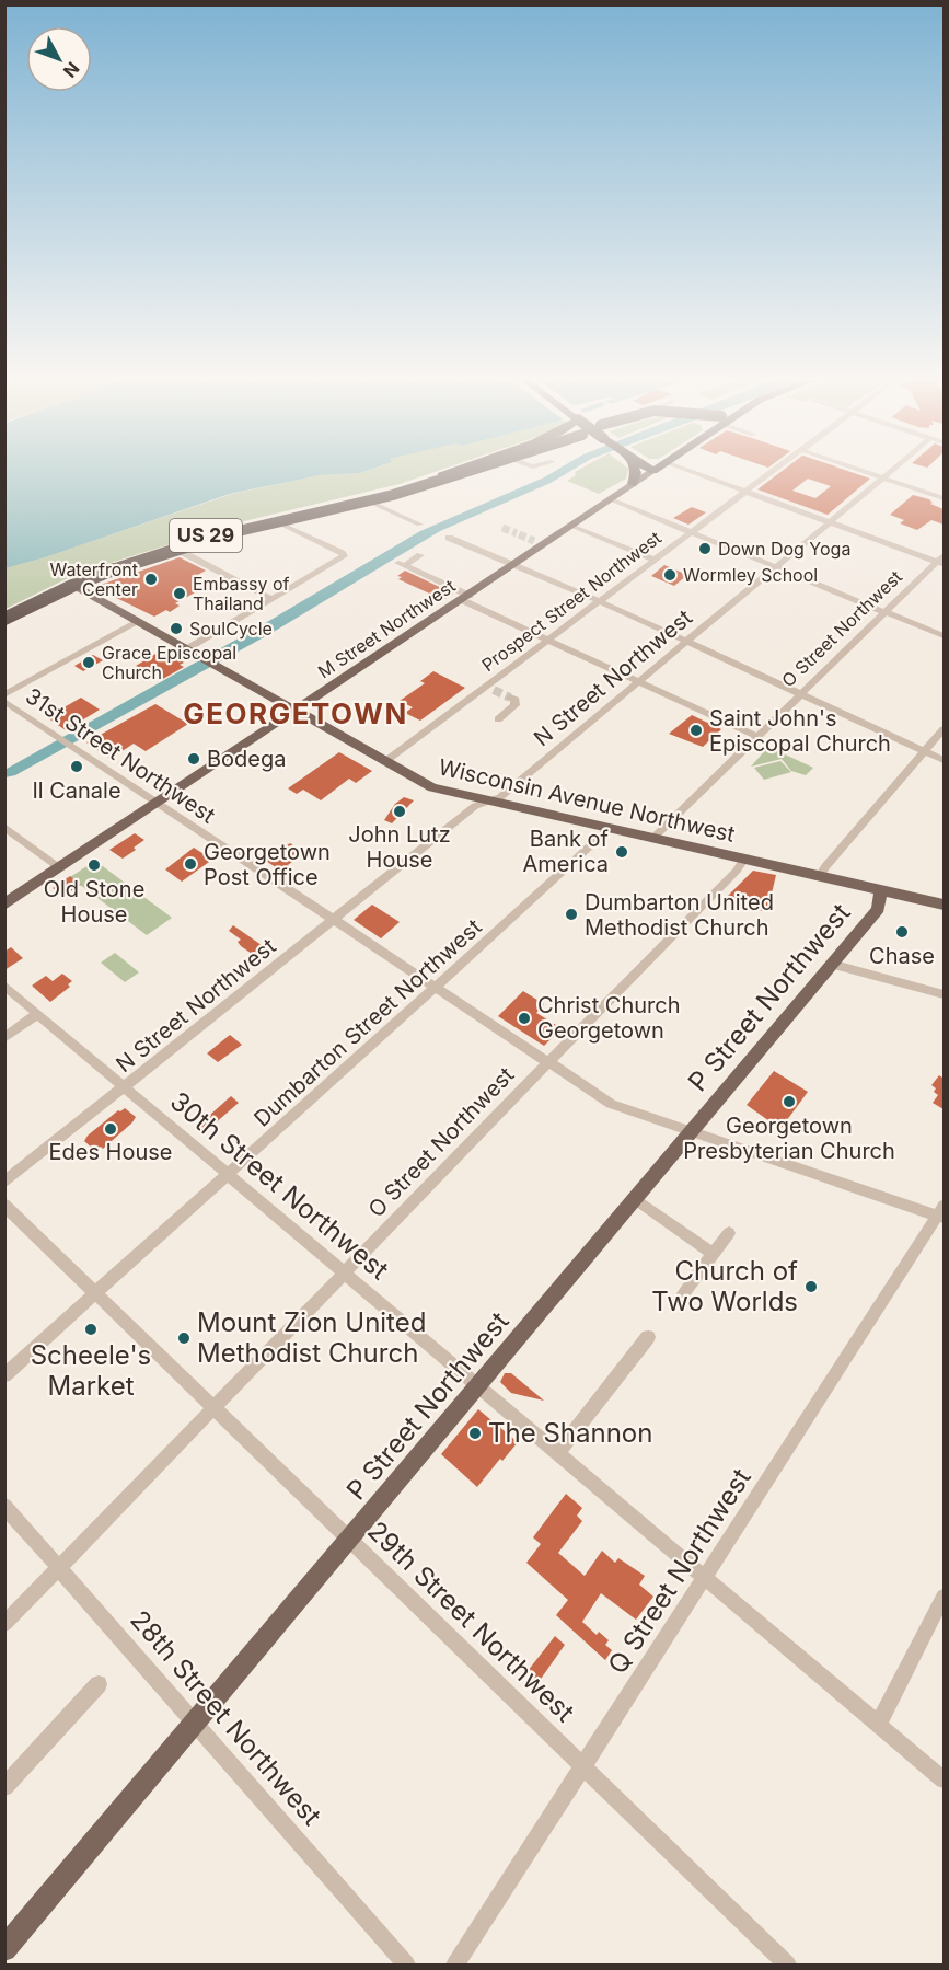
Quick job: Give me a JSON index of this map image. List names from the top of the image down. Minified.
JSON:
{"streets":{"highway":["US 29","M Street Northwest"],"main road":["Wisconsin Avenue Northwest","P Street Northwest"],"street":["Prospect Street Northwest","O Street Northwest","N Street Northwest","31st Street Northwest","Dumbarton Street Northwest","30th Street Northwest","Q Street Northwest","29th Street Northwest","28th Street Northwest"]},"crossings":[["Prospect Street Northwest","Wisconsin Avenue Northwest"],["M Street Northwest","31st Street Northwest"],["M Street Northwest","Wisconsin Avenue Northwest"],["O Street Northwest","31st Street Northwest"],["O Street Northwest","Wisconsin Avenue Northwest"],["O Street Northwest","30th Street Northwest"],["O Street Northwest","29th Street Northwest"],["O Street Northwest","28th Street Northwest"],["N Street Northwest","31st Street Northwest"],["N Street Northwest","Wisconsin Avenue Northwest"],["N Street Northwest","30th Street Northwest"],["31st Street Northwest","P Street Northwest"],["31st Street Northwest","Dumbarton Street Northwest"],["31st Street Northwest","Q Street Northwest"],["Wisconsin Avenue Northwest","P Street Northwest"],["Wisconsin Avenue Northwest","Dumbarton Street Northwest"],["P Street Northwest","30th Street Northwest"],["P Street Northwest","29th Street Northwest"],["P Street Northwest","28th Street Northwest"],["Dumbarton Street Northwest","30th Street Northwest"],["Dumbarton Street Northwest","29th Street Northwest"],["30th Street Northwest","Q Street Northwest"],["Q Street Northwest","29th Street Northwest"]],"districts":["GEORGETOWN"],"places":["Down Dog Yoga","Wormley School","Waterfront Center","Embassy of Thailand","SoulCycle","Grace Episcopal Church","Saint John's Episcopal Church","Bodega","Il Canale","John Lutz House","Bank of America","Georgetown Post Office","Old Stone House","Dumbarton United Methodist Church","Chase","Christ Church Georgetown","Georgetown Presbyterian Church","Edes House","Church of Two Worlds","Scheele's Market","Mount Zion United Methodist Church","The Shannon"],"north":"bottom right"}
